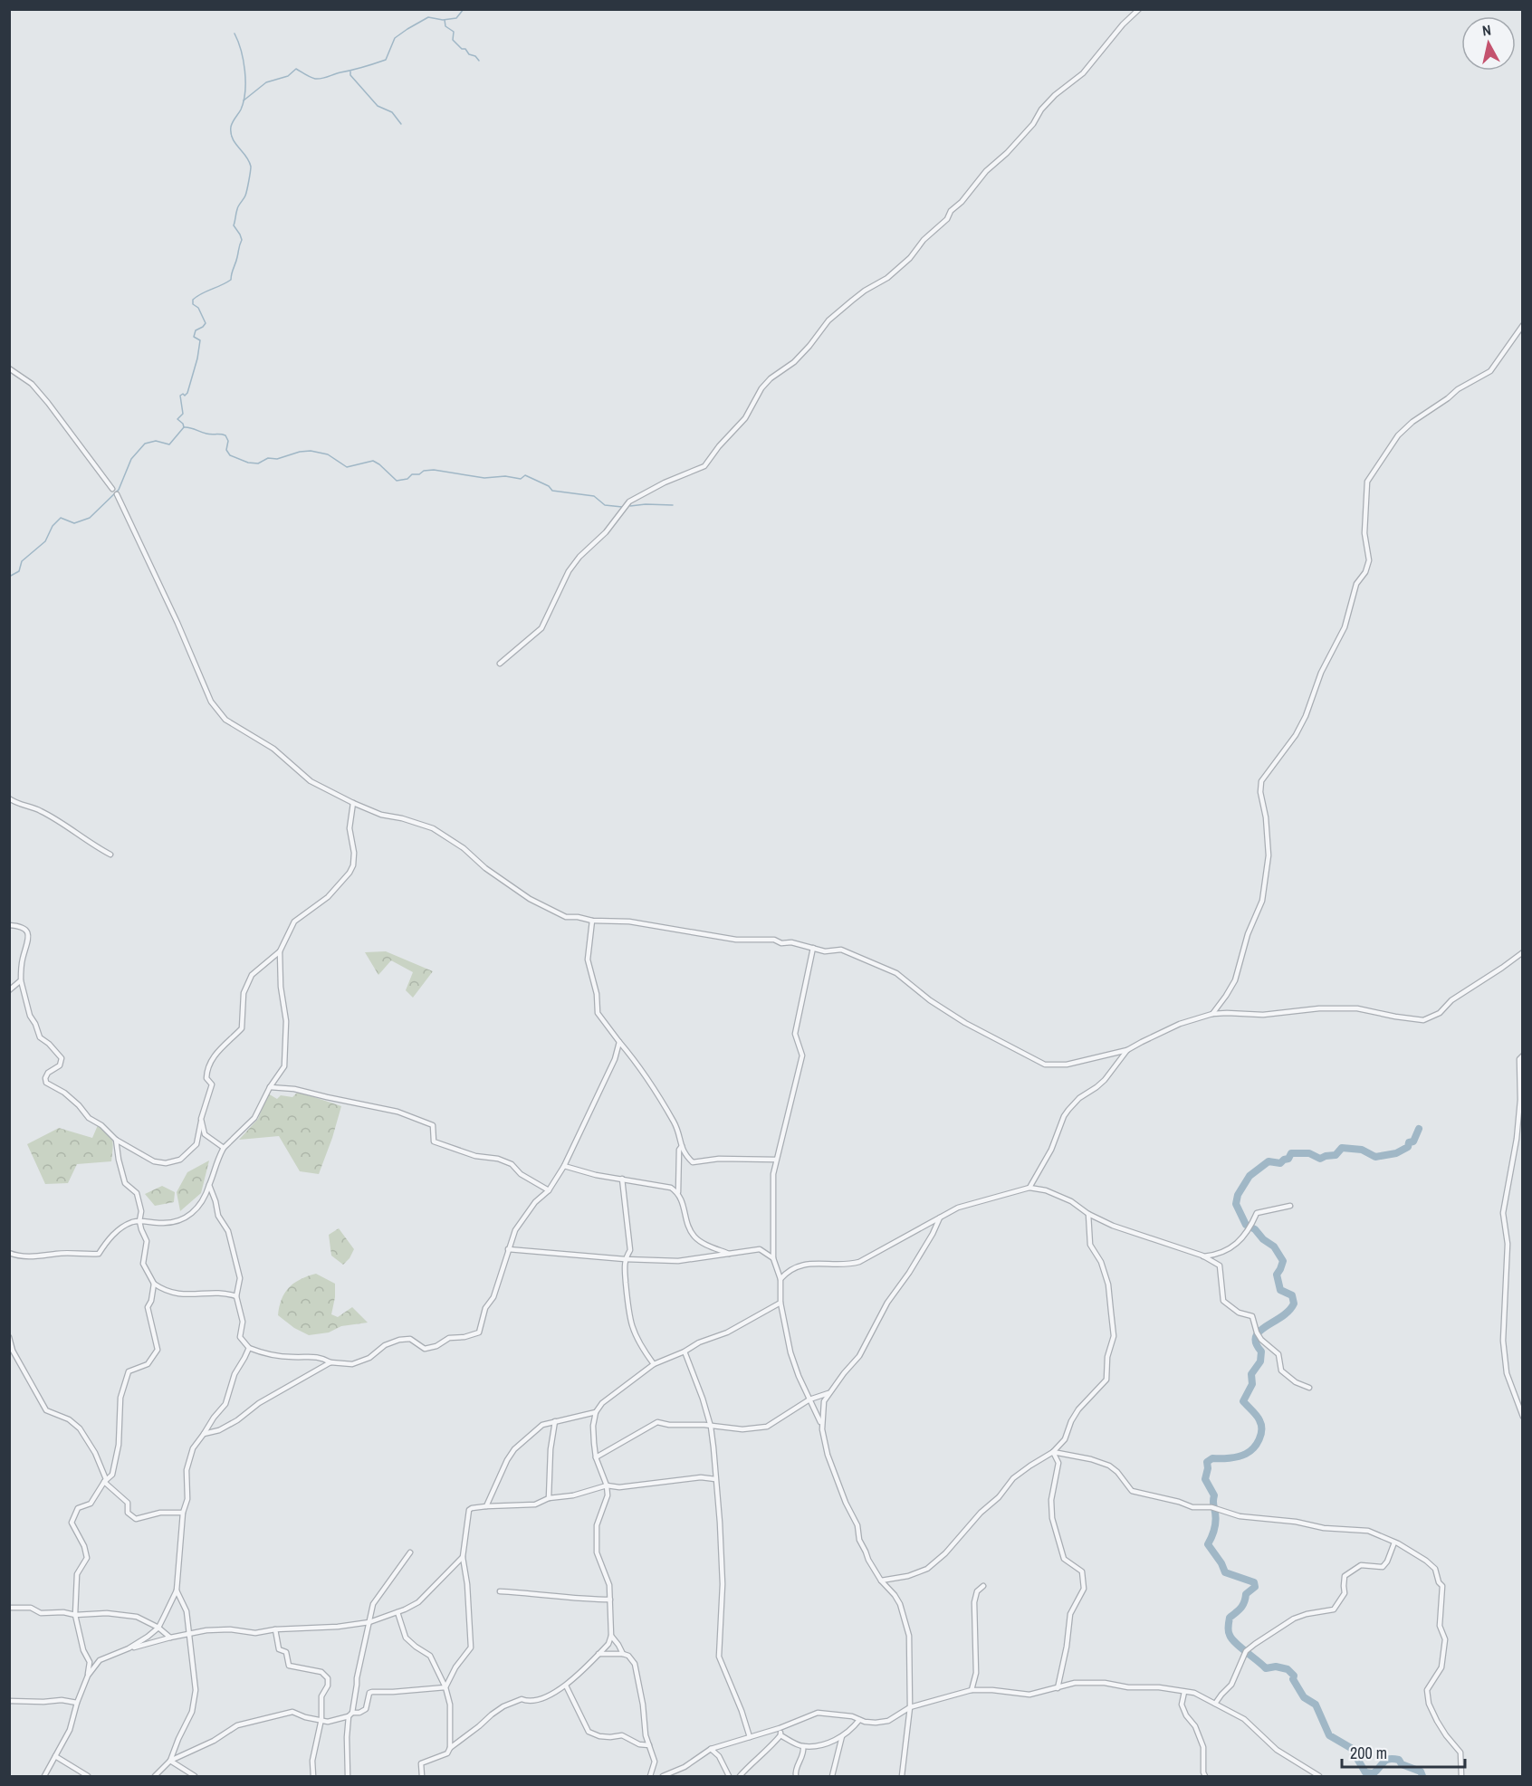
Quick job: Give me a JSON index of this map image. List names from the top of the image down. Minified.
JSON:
{"scale_bar":"200 m","north":"top"}
